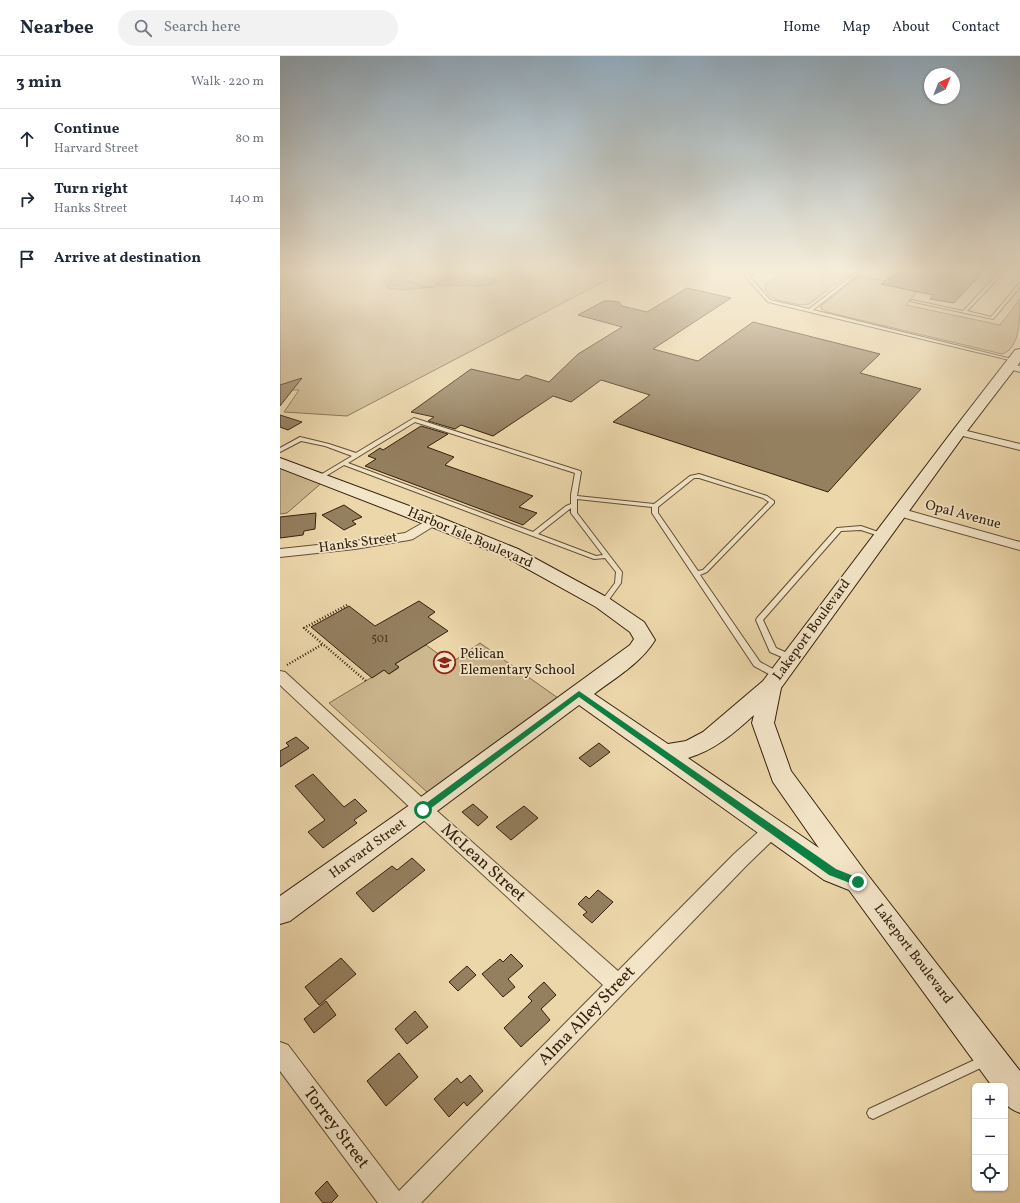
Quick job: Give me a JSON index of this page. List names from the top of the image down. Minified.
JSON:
{"streets":{"street":["Opal Avenue","Harbor Isle Boulevard","Hanks Street","Lakeport Boulevard","Harvard Street","McLean Street","Alma Alley Street","Torrey Street"]},"crossings":[["Opal Avenue","Lakeport Boulevard"],["Harbor Isle Boulevard","Hanks Street"],["Harbor Isle Boulevard","Harvard Street"],["Harvard Street","McLean Street"],["McLean Street","Alma Alley Street"]],"places":{"school or university":["Pelican Elementary School"]},"house_numbers":["501"],"north":"top right","page":{"header":"Nearbee","search":"Search here","nav":["Home","Map","About","Contact"],"heading":["3 min","Walk · 220 m"],"list":[["Continue","Harvard Street","80 m"],["Turn right","Hanks Street","140 m"],"Arrive at destination"],"map_buttons":["+","−"]}}
